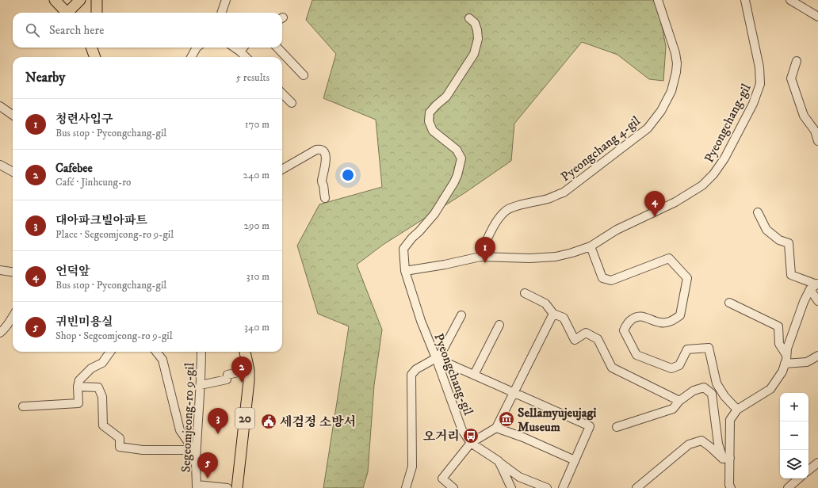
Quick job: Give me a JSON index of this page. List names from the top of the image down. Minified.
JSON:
{"streets":{"main road":["20"],"street":["Pyeongchang-gil","Pyeongchang 4-gil","Segeomjeong-ro 9-gil"]},"crossings":[["Pyeongchang-gil","Pyeongchang 4-gil"]],"places":{"museum":["Sellamyujeujagi Museum"],"public building":["세검정 소방서"],"bus stop":["오거리"]},"page":{"search":"Search here","heading":["Nearby","5 results"],"list":[{"mark":"1","name":"청련사입구","note":"Bus stop · Pyeongchang-gil","value":"170 m"},{"mark":"2","name":"Cafebee","note":"Café · Jinheung-ro","value":"240 m"},{"mark":"3","name":"대아파크빌아파트","note":"Place · Segeomjeong-ro 9-gil","value":"290 m"},{"mark":"4","name":"언덕앞","note":"Bus stop · Pyeongchang-gil","value":"310 m"},{"mark":"5","name":"귀빈미용실","note":"Shop · Segeomjeong-ro 9-gil","value":"340 m"}],"pins":["4","1","2","3","5"],"map_buttons":["+","−"]}}
